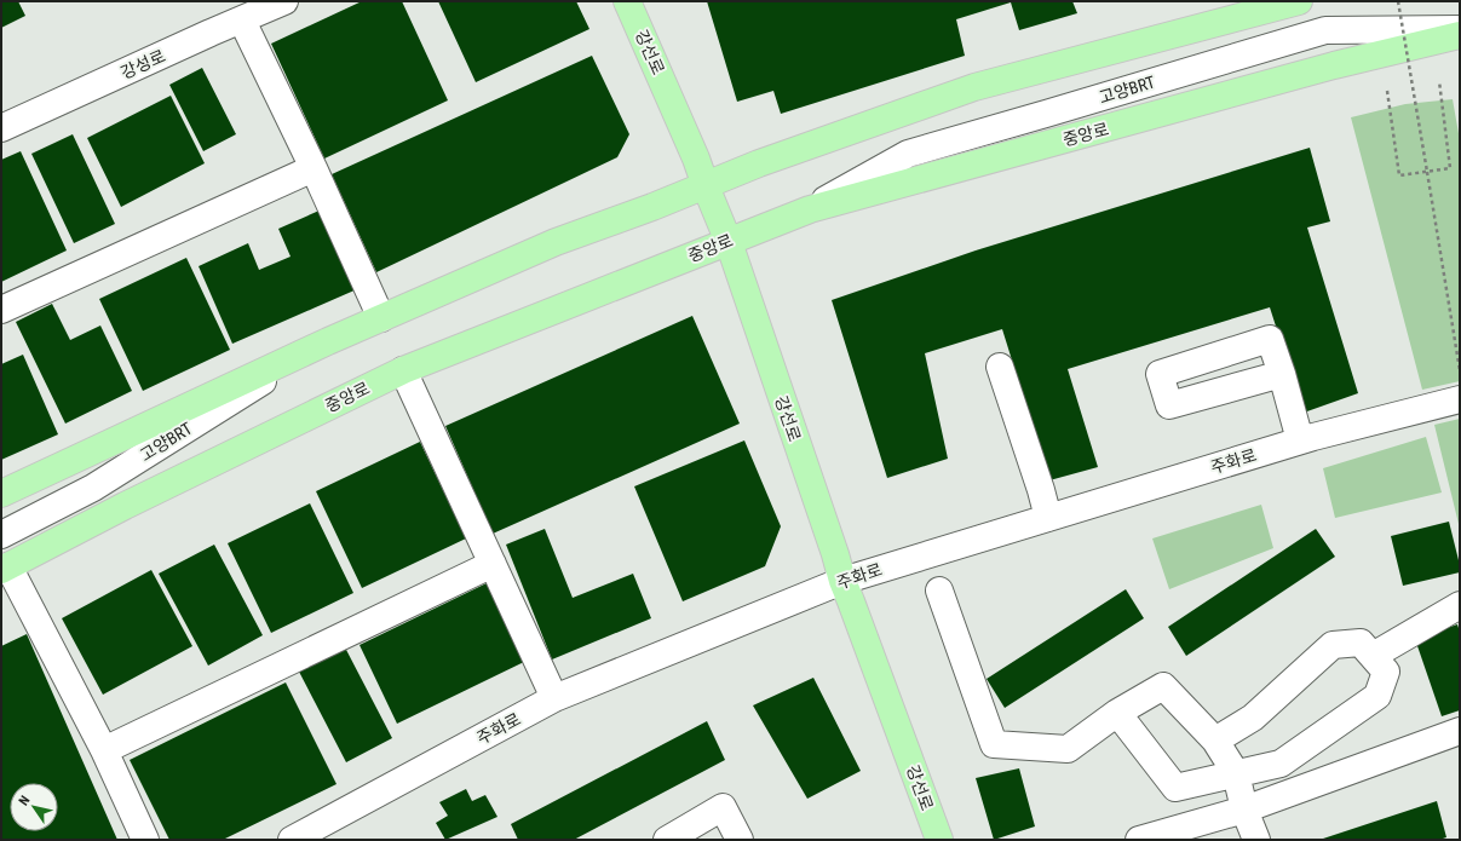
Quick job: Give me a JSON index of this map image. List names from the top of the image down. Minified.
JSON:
{"streets":{"main road":["강선로","중앙로"],"street":["강성로","고양BRT","주화로"]},"crossings":[["강선로","중앙로"],["강선로","주화로"],["고양BRT","중앙로"]],"north":"top left"}
